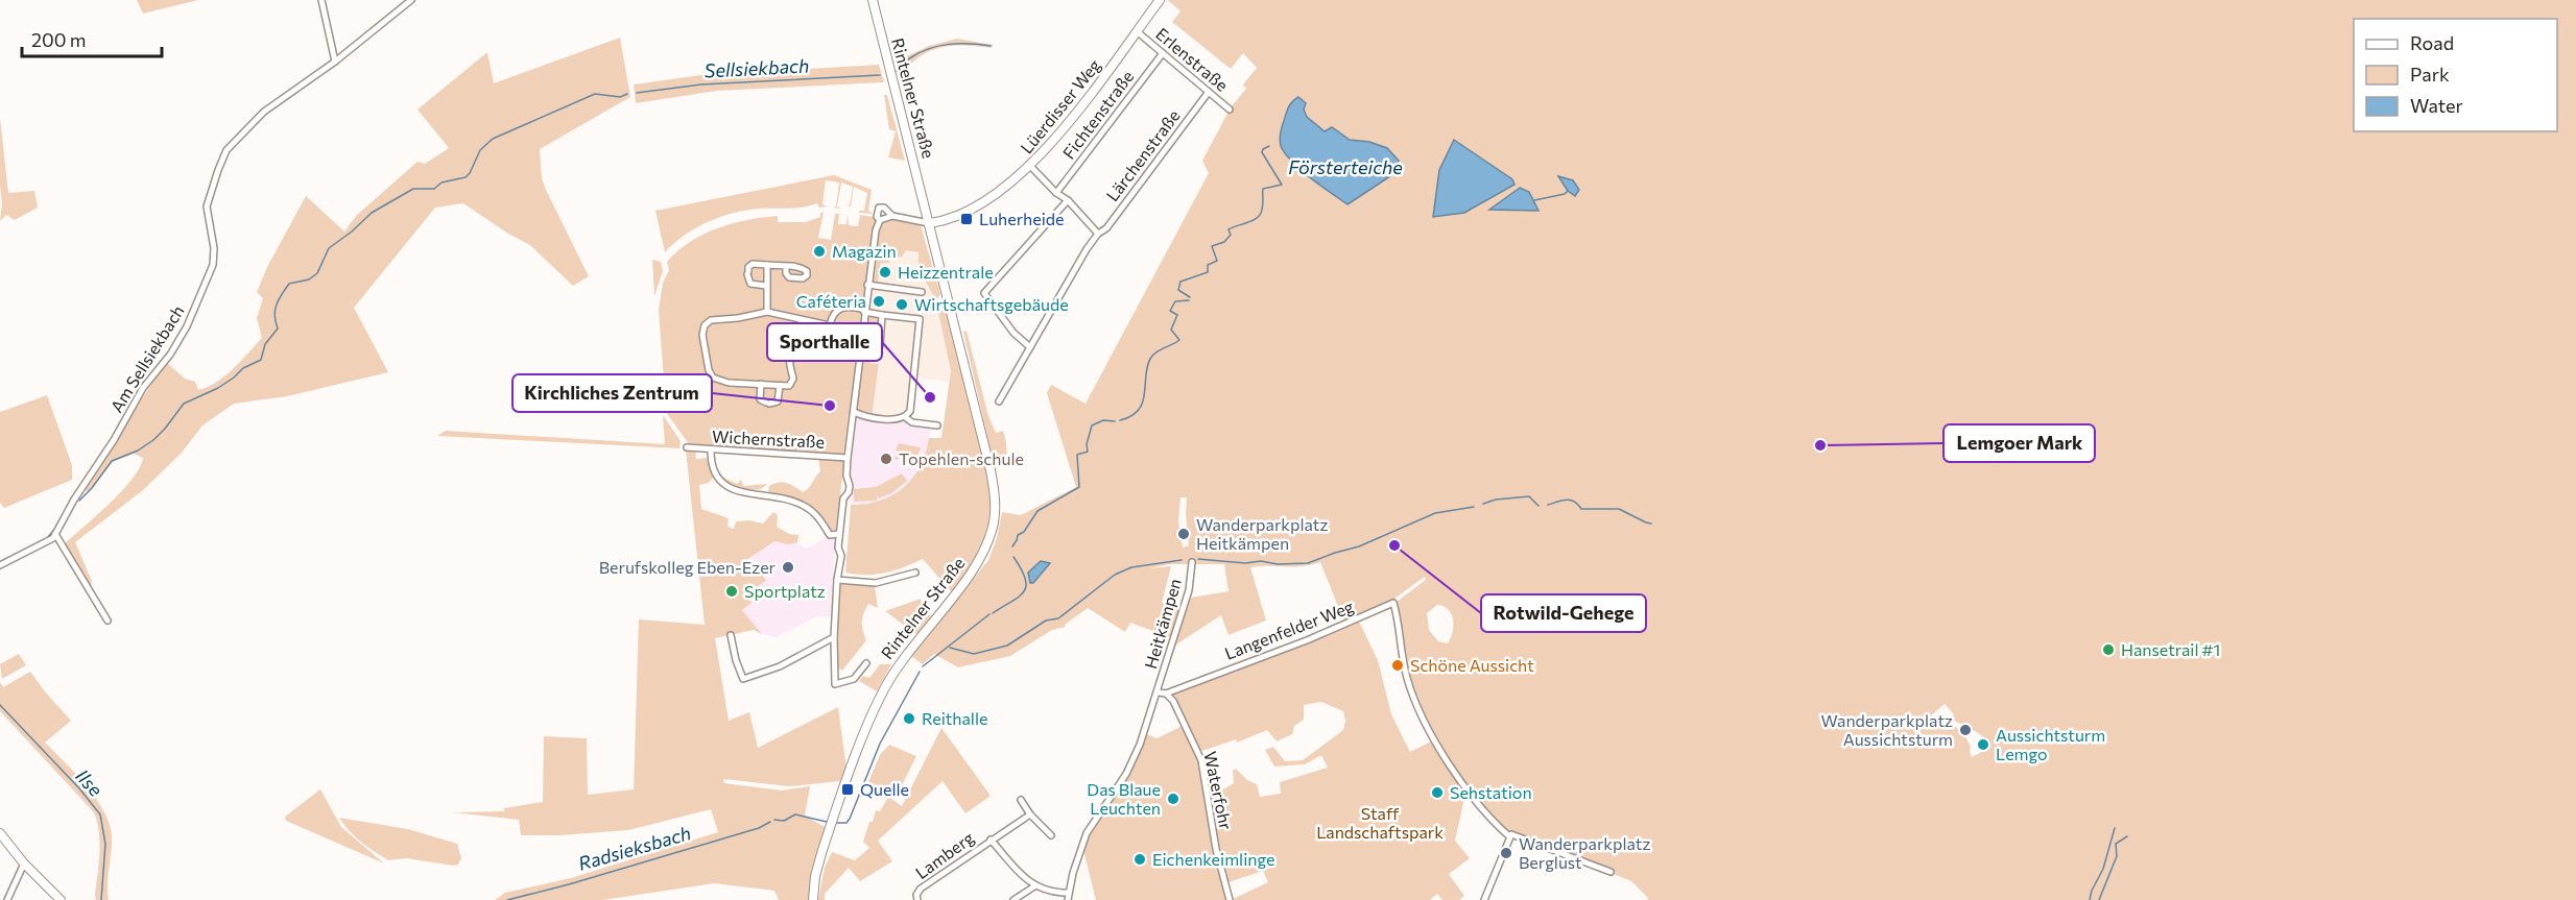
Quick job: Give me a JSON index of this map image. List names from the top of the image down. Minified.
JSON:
{"streets":{"main road":["Rintelner Straße","Lüerdisser Weg"],"street":["Erlenstraße","Fichtenstraße","Lärchenstraße","Am Sellsiekbach","Wichernstraße","Heitkämpen","Langenfelder Weg","Waterfohr","Lamberg"]},"crossings":[["Erlenstraße","Lüerdisser Weg"],["Erlenstraße","Fichtenstraße"],["Erlenstraße","Lärchenstraße"],["Rintelner Straße","Lüerdisser Weg"],["Heitkämpen","Langenfelder Weg"],["Langenfelder Weg","Waterfohr"]],"water":["Sellsiekbach","Försterteiche","Ilse","Radsieksbach"],"parks":["Staff Landschaftspark"],"places":{"transit":["Luherheide","Quelle"],"other":["Magazin","Heizzentrale","Caféteria","Wirtschaftsgebäude","Sporthalle","Kirchliches Zentrum","Lemgoer Mark","Topehlen-schule","Wanderparkplatz Heitkämpen","Rotwild-Gehege","Berufskolleg Eben-Ezer","Sportplatz","Hansetrail #1","Schöne Aussicht","Reithalle","Wanderparkplatz Aussichtsturm","Aussichtsturm Lemgo","Sehstation","Das Blaue Leuchten","Wanderparkplatz Berglust","Eichenkeimlinge"]},"legend":["Road","Park","Water"],"scale_bar":"200 m"}
